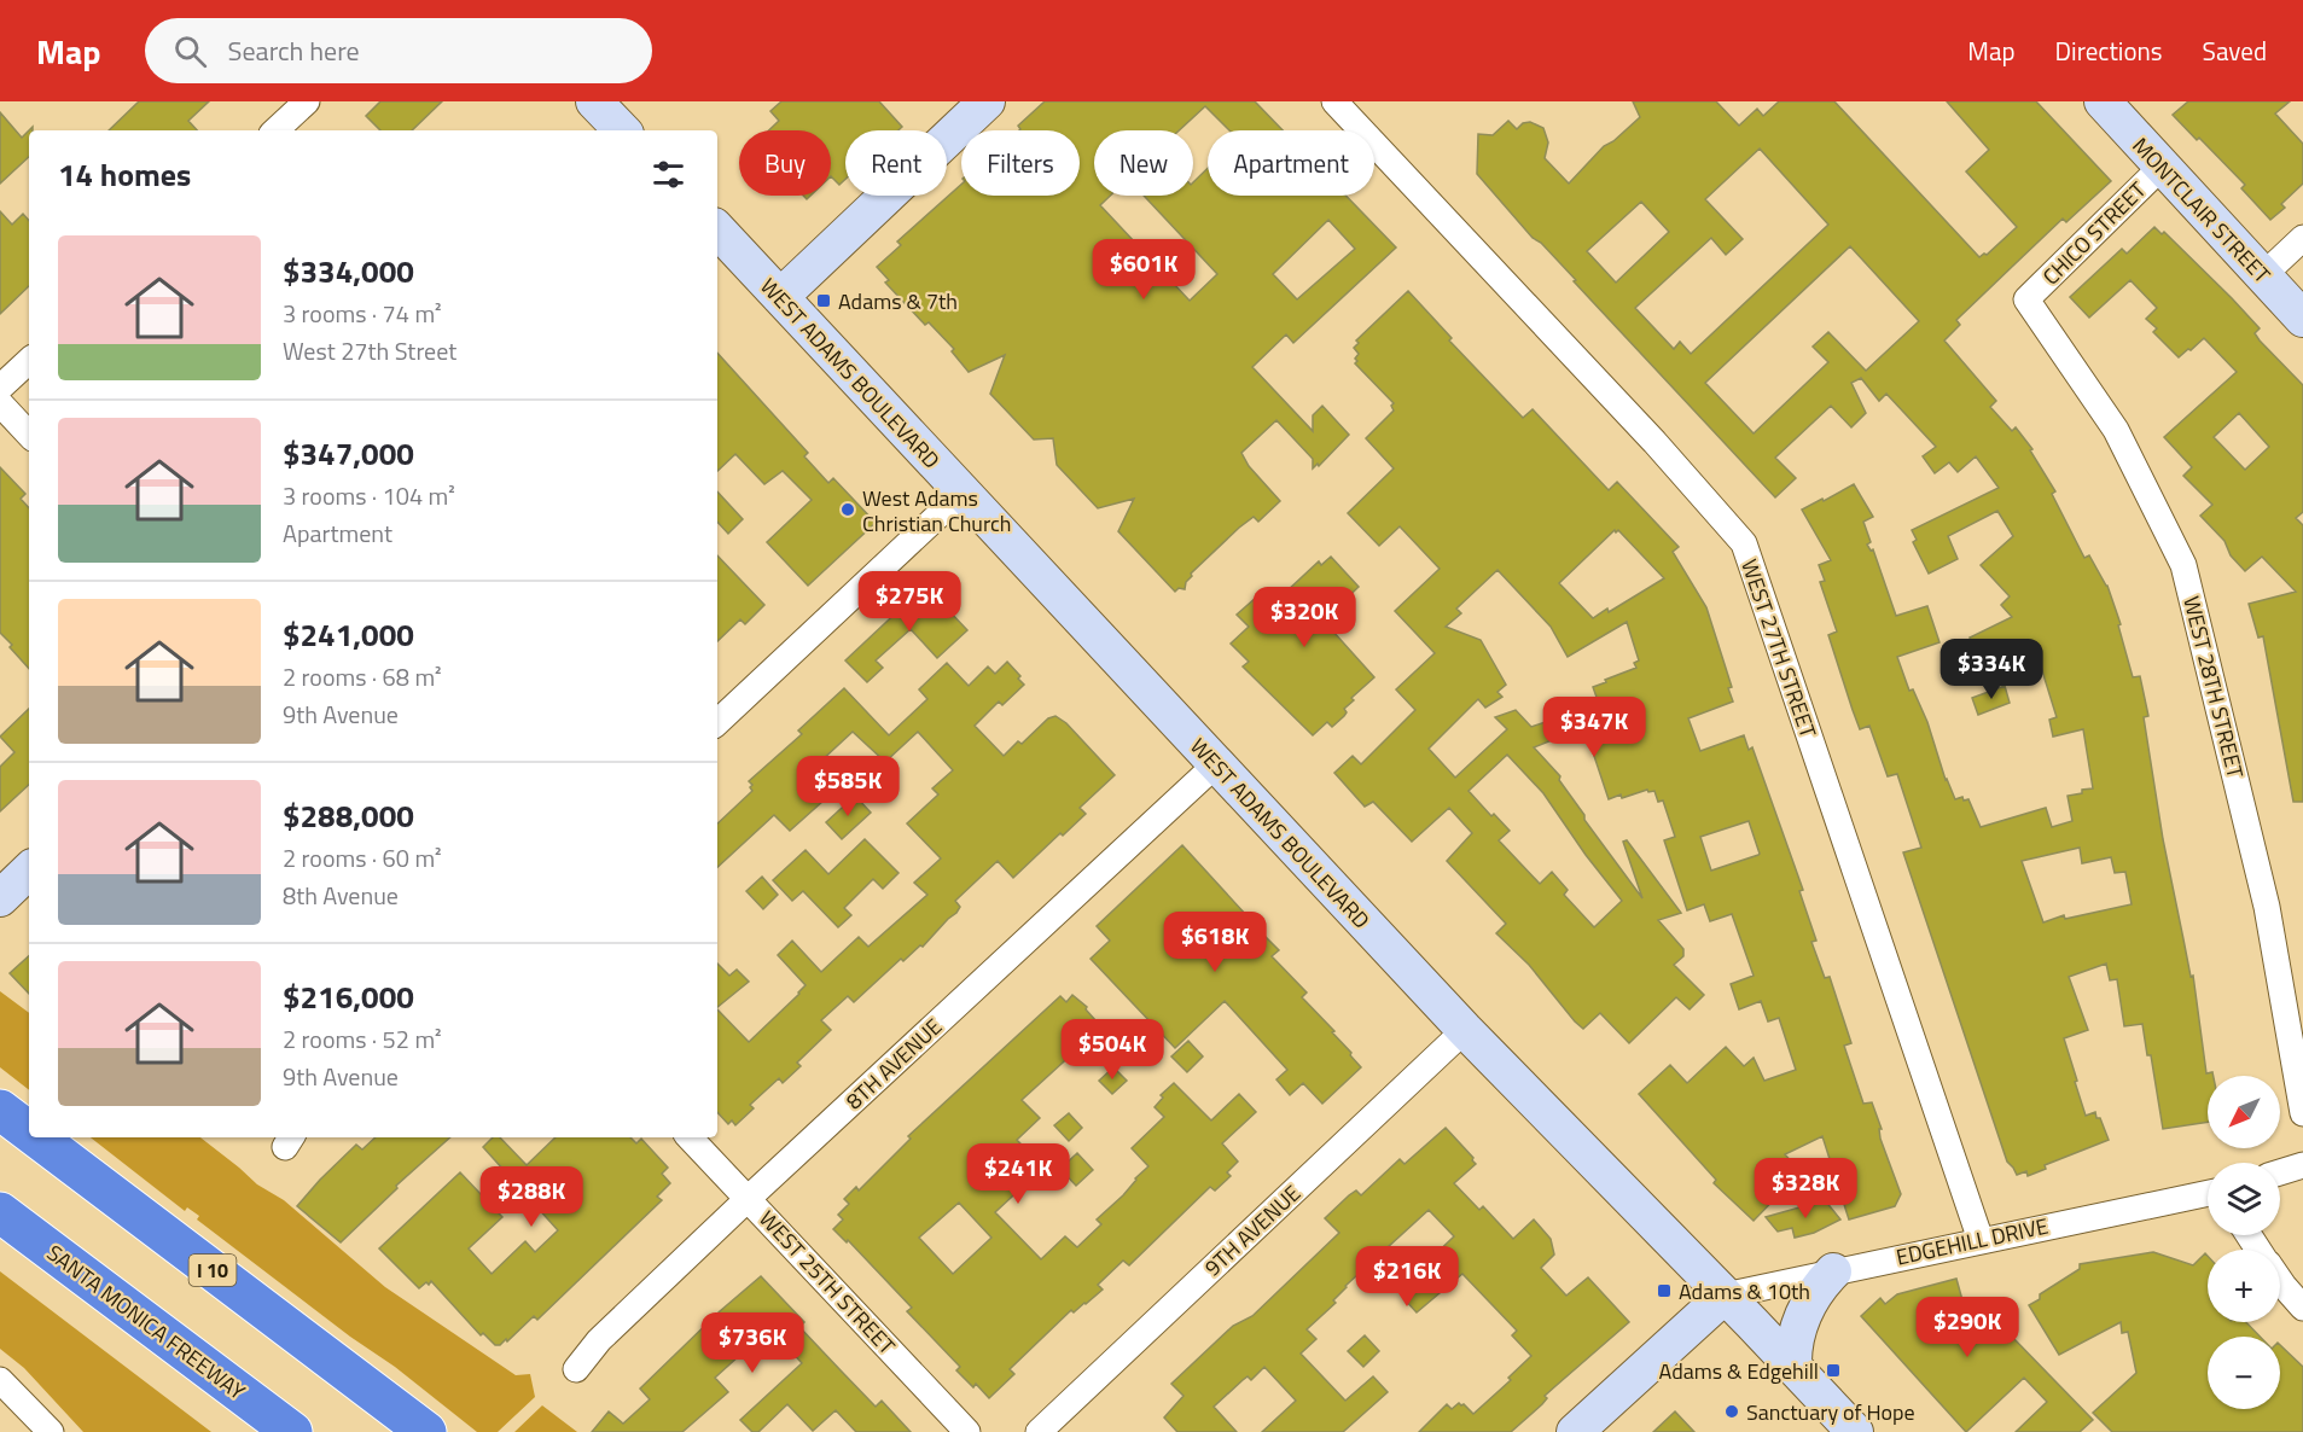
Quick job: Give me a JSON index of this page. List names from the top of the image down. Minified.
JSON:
{"streets":{"highway":["I 10","SANTA MONICA FREEWAY"],"main road":["MONTCLAIR STREET","WEST ADAMS BOULEVARD"],"street":["CHICO STREET","WEST 27TH STREET","WEST 28TH STREET","8TH AVENUE","9TH AVENUE","EDGEHILL DRIVE","WEST 25TH STREET"]},"crossings":[["MONTCLAIR STREET","CHICO STREET"],["CHICO STREET","WEST 28TH STREET"],["WEST ADAMS BOULEVARD","8TH AVENUE"],["WEST ADAMS BOULEVARD","9TH AVENUE"],["WEST ADAMS BOULEVARD","EDGEHILL DRIVE"],["WEST 27TH STREET","EDGEHILL DRIVE"],["8TH AVENUE","WEST 25TH STREET"]],"places":{"transit":["Adams & 7th","Adams & 10th","Adams & Edgehill"],"other":["West Adams Christian Church","Sanctuary of Hope"]},"north":"bottom left","page":{"header":"Map","search":"Search here","nav":["Map","Directions","Saved"],"chip":["Buy","Rent","Filters","New","Apartment"],"heading":"14 homes","list":[{"name":"$334,000","note":"3 rooms · 74 m² · West 27th Street"},{"name":"$347,000","note":"3 rooms · 104 m² · Apartment"},{"name":"$241,000","note":"2 rooms · 68 m² · 9th Avenue"},{"name":"$288,000","note":"2 rooms · 60 m² · 8th Avenue"},{"name":"$216,000","note":"2 rooms · 52 m² · 9th Avenue"}],"price":["$601K","$275K","$320K","$334K","$347K","$585K","$618K","$504K","$241K","$328K","$288K","$216K","$290K","$736K"],"map_buttons":["+","−"]}}
